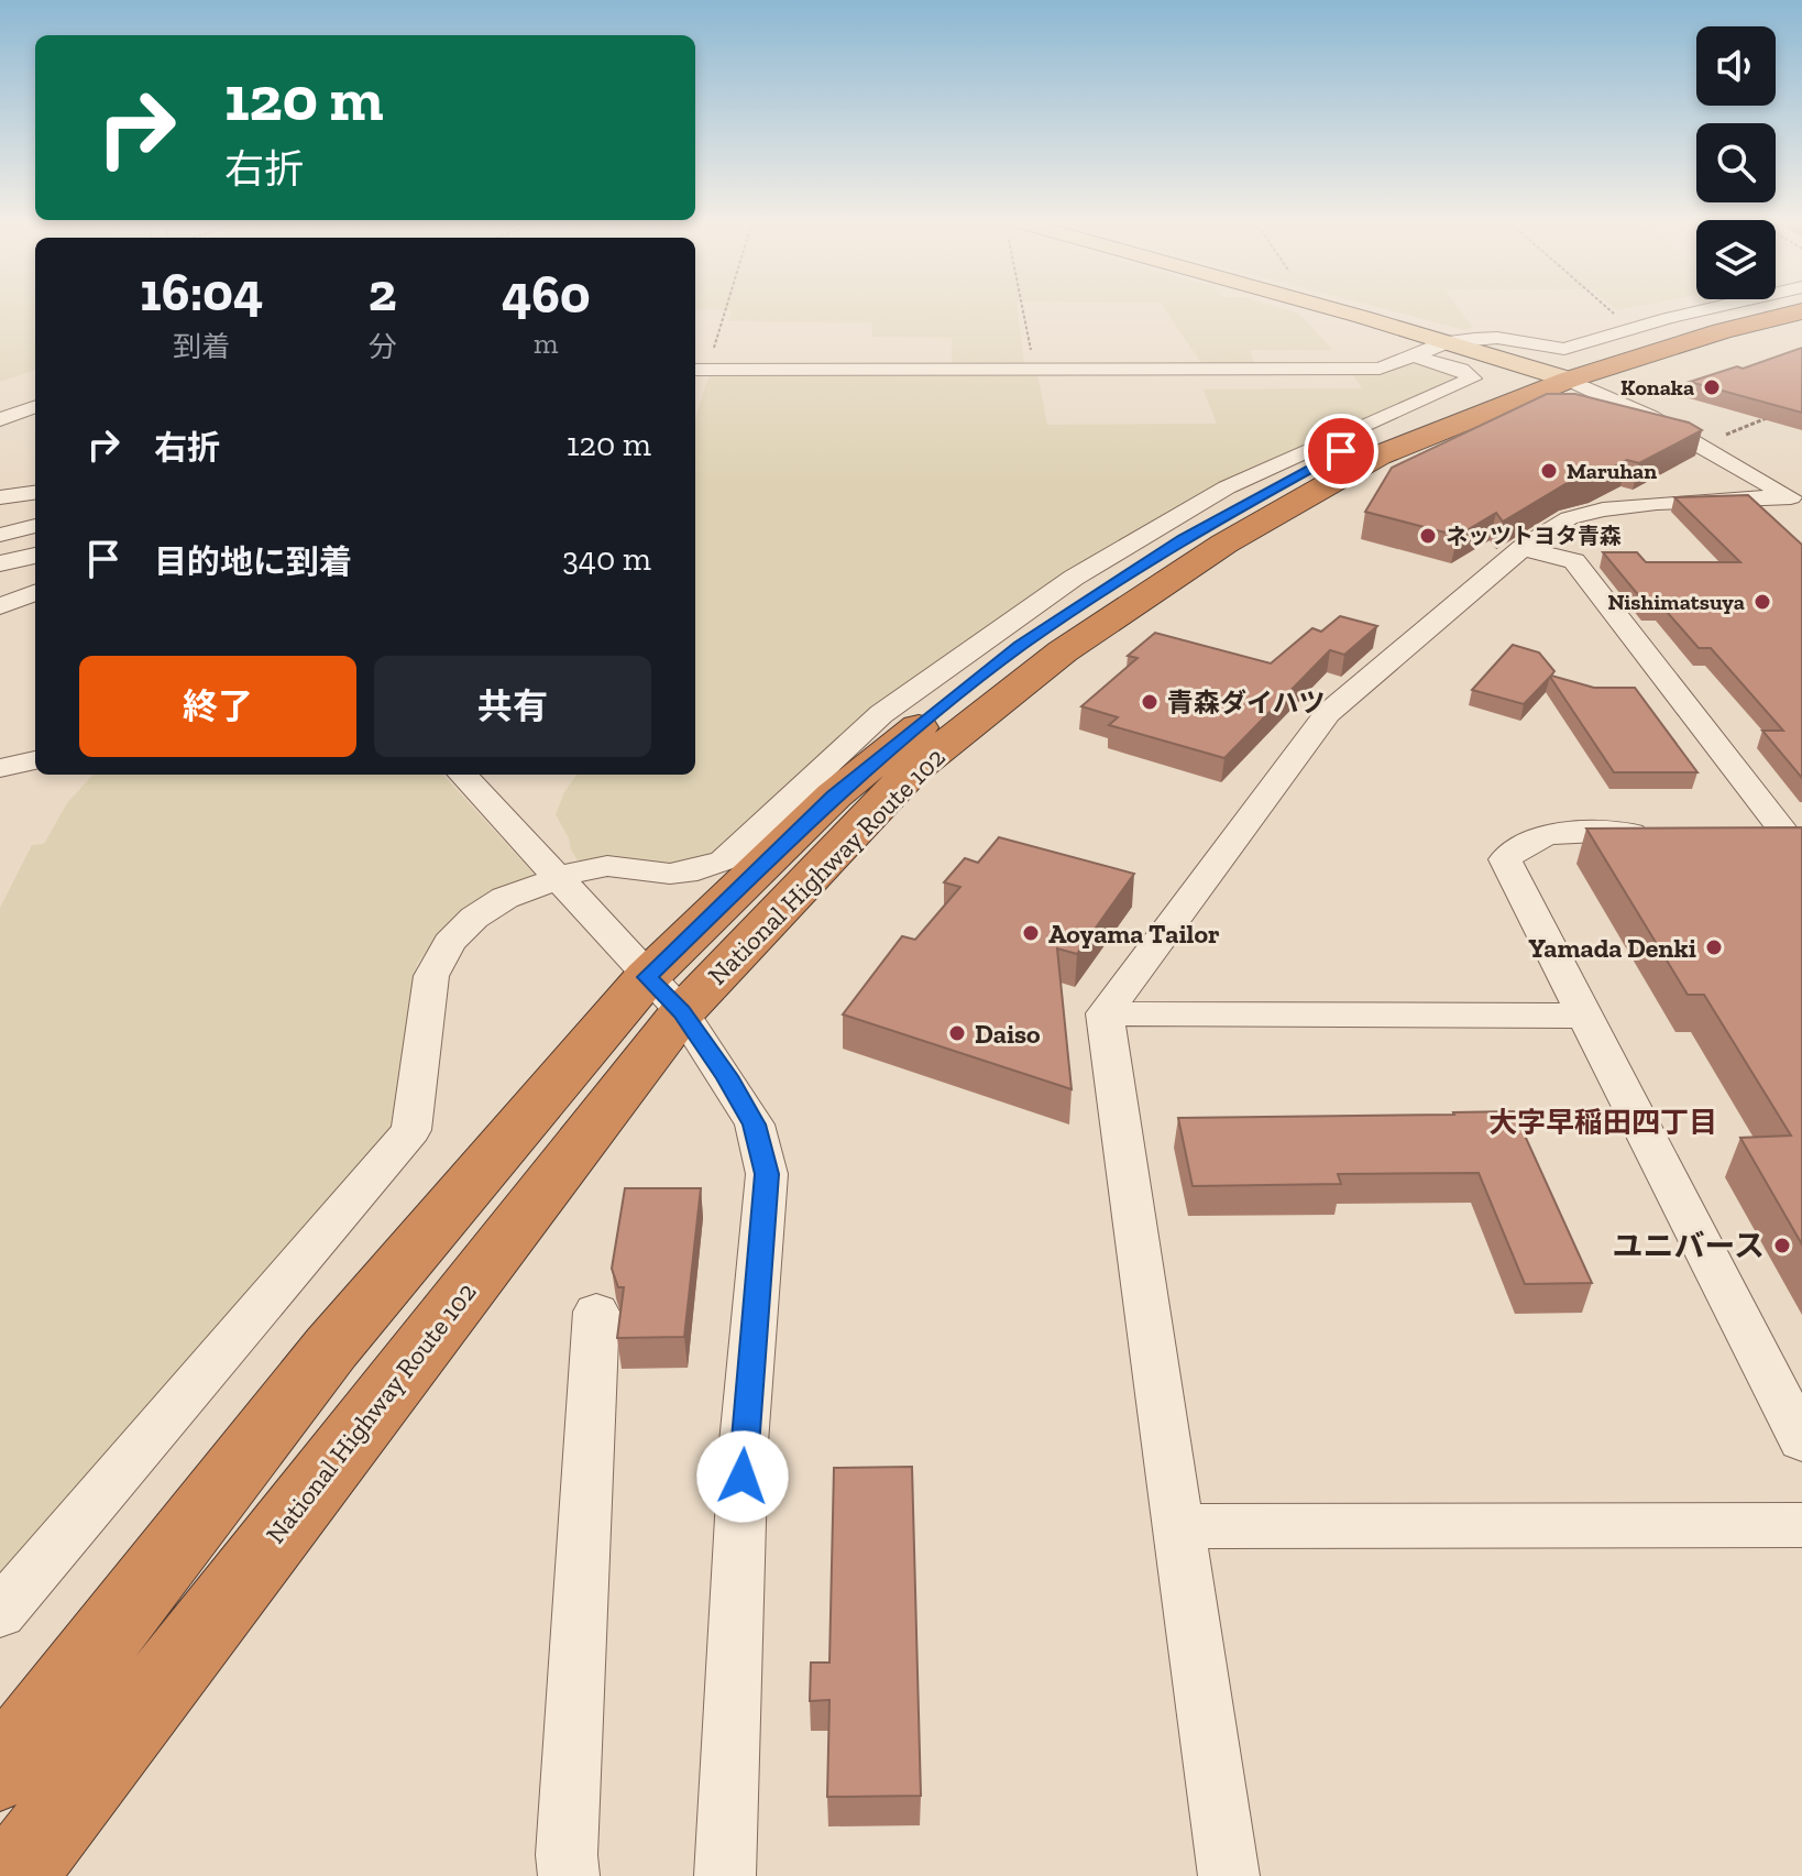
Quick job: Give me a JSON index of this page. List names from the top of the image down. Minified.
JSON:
{"streets":{"highway":["National Highway Route 102"]},"districts":["大字早稲田四丁目"],"places":["Konaka","Maruhan","ネッツトヨタ青森","Nishimatsuya","青森ダイハツ","Aoyama Tailor","Yamada Denki","Daiso","ユニバース"],"page":{"turn":["120 m","右折"],"eta":["16:04","到着","2","分","460","m"],"list":[{"name":"右折","value":"120 m"},{"name":"目的地に到着","value":"340 m"}],"buttons":["終了","共有"]}}
